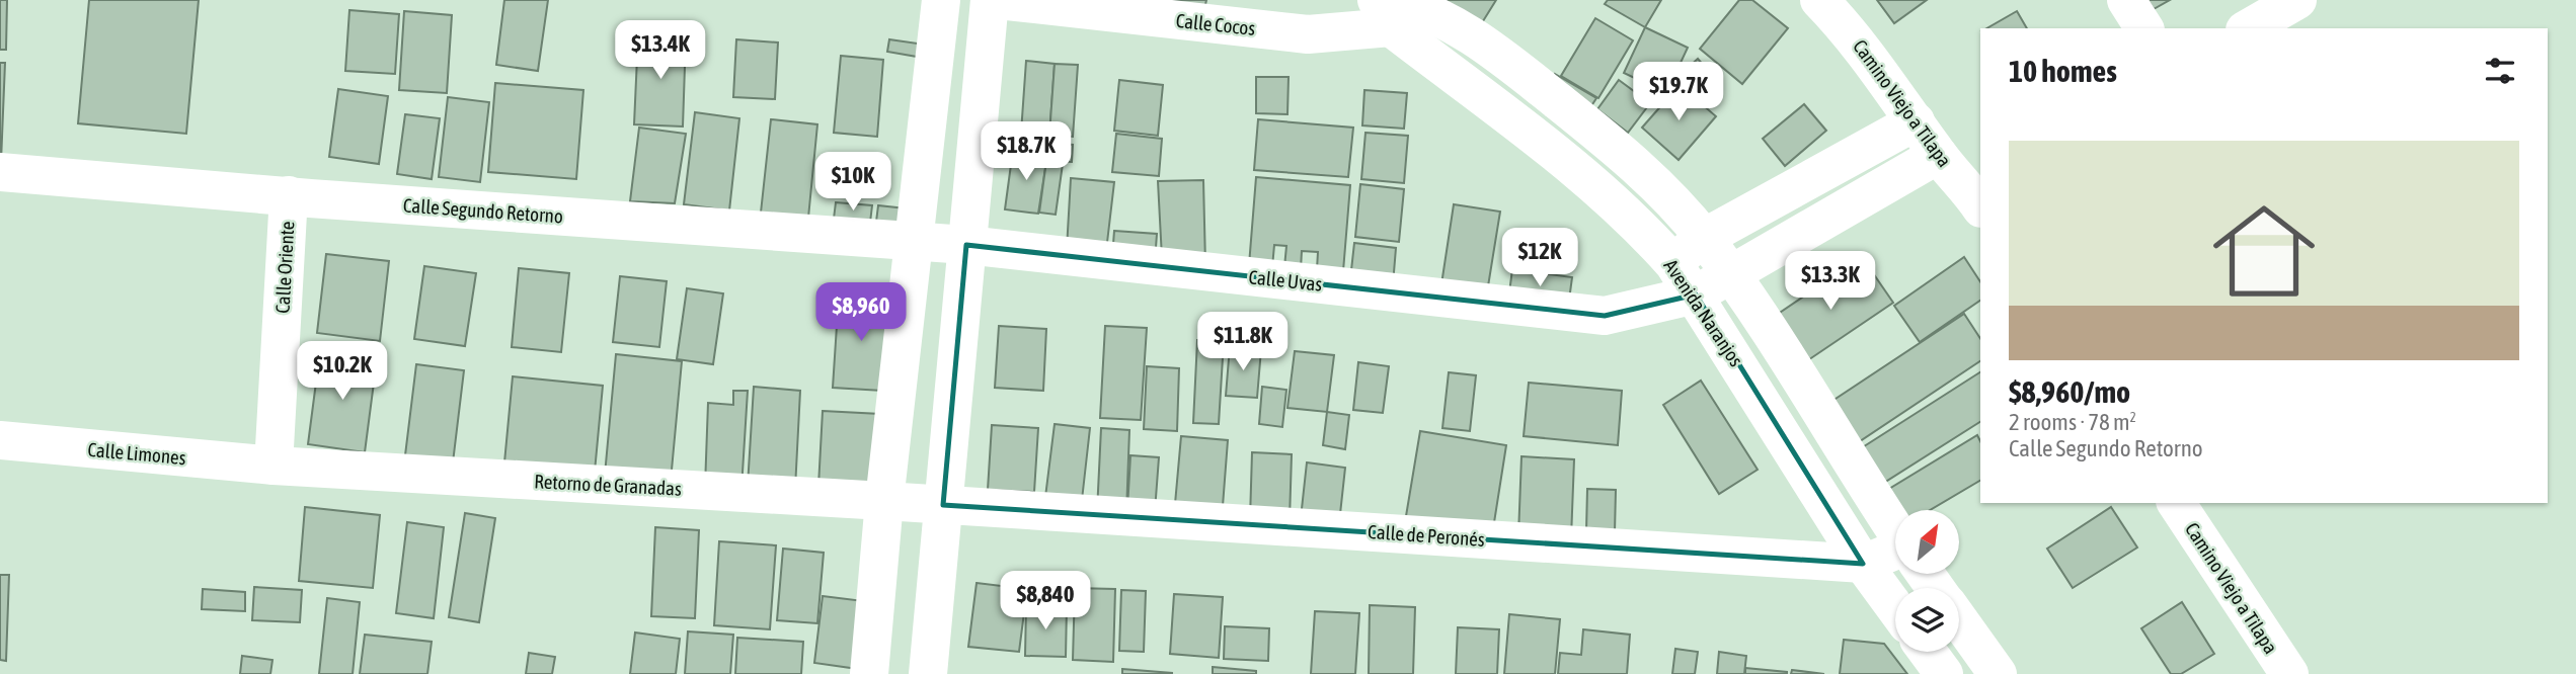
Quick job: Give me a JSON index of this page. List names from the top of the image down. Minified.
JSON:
{"streets":{"street":["Calle Cocos","Camino Viejo a Tilapa","Calle Segundo Retorno","Calle Oriente","Calle Uvas","Avenida Naranjos","Calle Limones","Retorno de Granadas","Calle de Peronés"]},"crossings":[["Calle Cocos","Avenida Naranjos"],["Camino Viejo a Tilapa","Calle Uvas"],["Calle Segundo Retorno","Calle Oriente"],["Calle Segundo Retorno","Calle Uvas"],["Calle Oriente","Calle Limones"],["Calle Oriente","Retorno de Granadas"],["Calle Uvas","Avenida Naranjos"],["Avenida Naranjos","Calle de Peronés"],["Calle Limones","Retorno de Granadas"],["Retorno de Granadas","Calle de Peronés"]],"north":"top right","page":{"price":["$13.4K","$19.7K","$18.7K","$10K","$12K","$13.3K","$8,960","$11.8K","$10.2K","$8,840"],"heading":"10 homes","list":[{"name":"$8,960/mo","note":"2 rooms · 78 m² · Calle Segundo Retorno"}]}}
